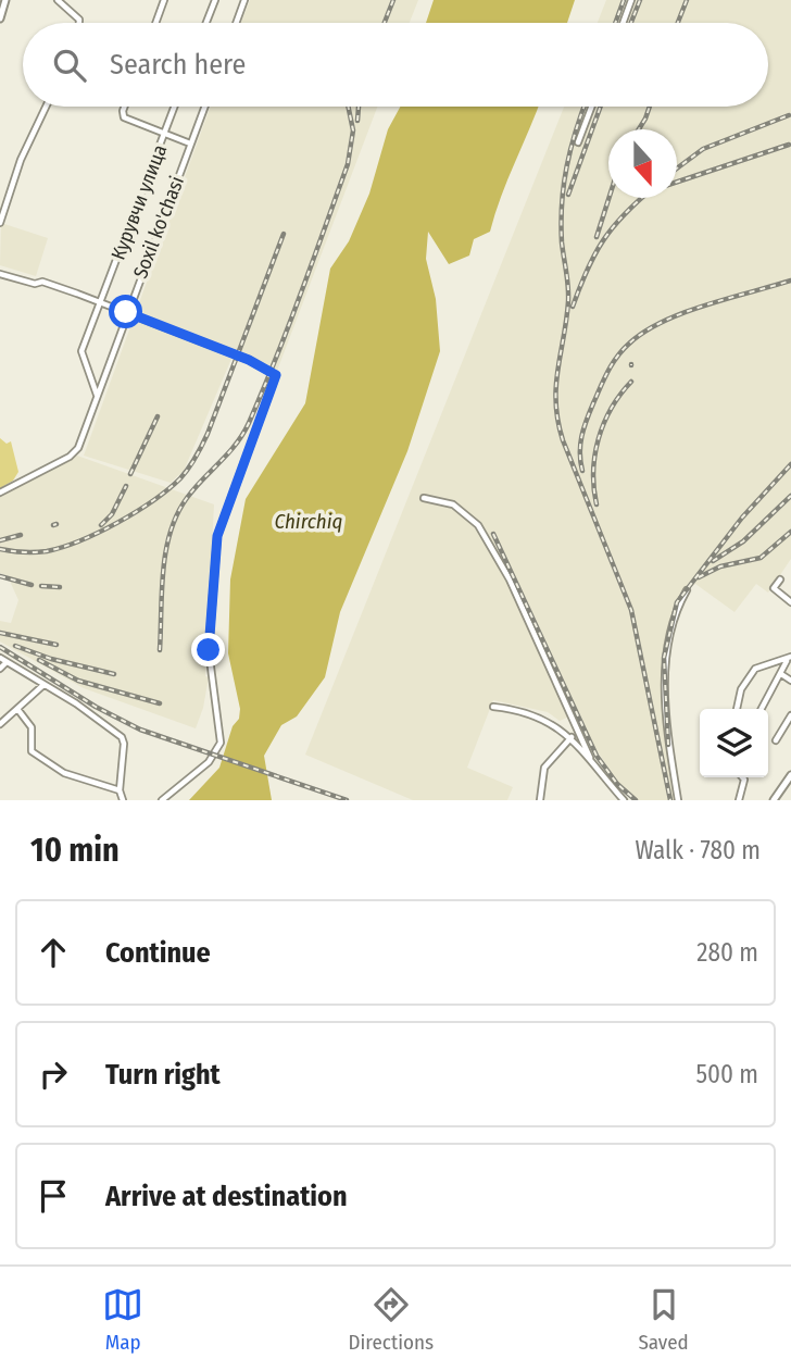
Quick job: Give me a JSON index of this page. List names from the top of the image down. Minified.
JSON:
{"streets":{"street":["Курувчи улица","Soxil ko'chasi"]},"crossings":[["Курувчи улица","Soxil ko'chasi"]],"water":["Chirchiq"],"north":"bottom","page":{"search":"Search here","heading":["10 min","Walk · 780 m"],"list":[["Continue","280 m"],["Turn right","500 m"],"Arrive at destination"],"nav":["Map","Directions","Saved"]}}
